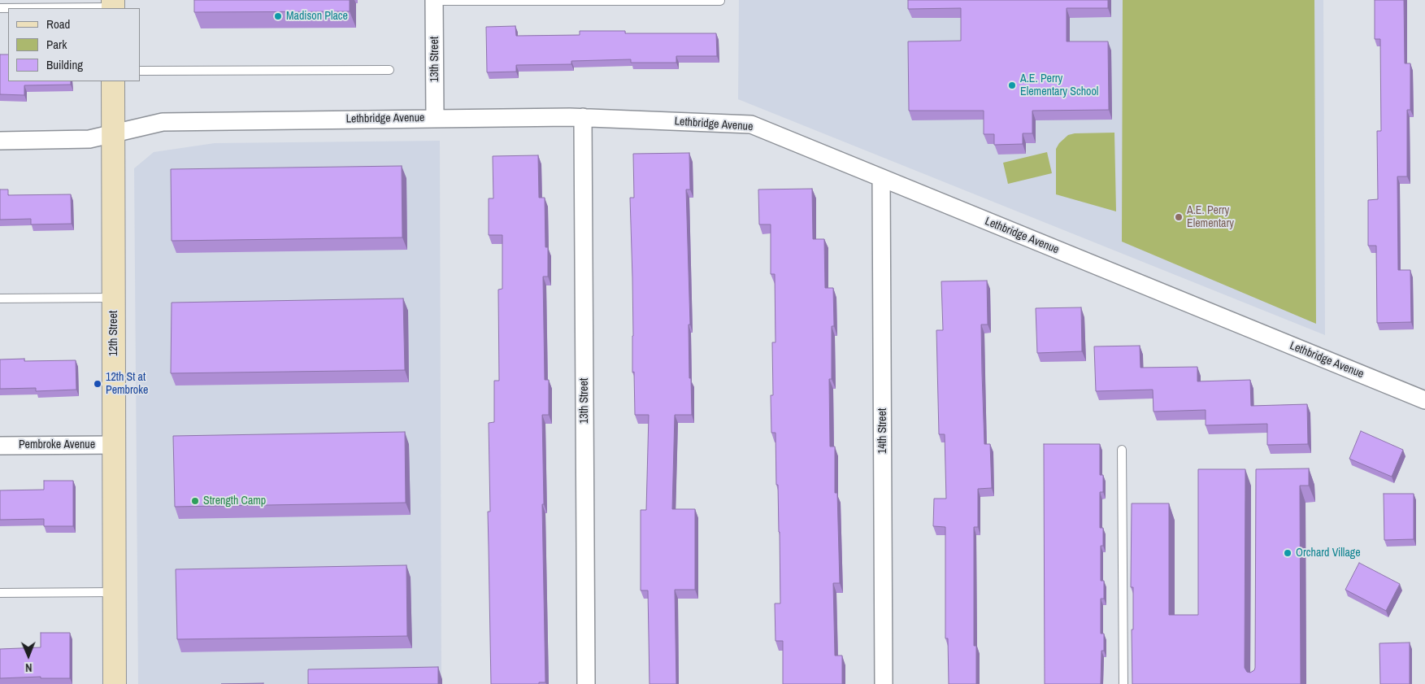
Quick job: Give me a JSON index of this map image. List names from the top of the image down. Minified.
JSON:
{"streets":{"street":["13th Street","Lethbridge Avenue","12th Street","14th Street","Pembroke Avenue"]},"crossings":[["13th Street","Lethbridge Avenue"],["Lethbridge Avenue","12th Street"],["Lethbridge Avenue","14th Street"],["12th Street","Pembroke Avenue"]],"places":["Madison Place","A.E. Perry Elementary School","A.E. Perry Elementary","12th St at Pembroke","Strength Camp","Orchard Village"],"legend":["Road","Park","Building"],"north":"bottom"}
